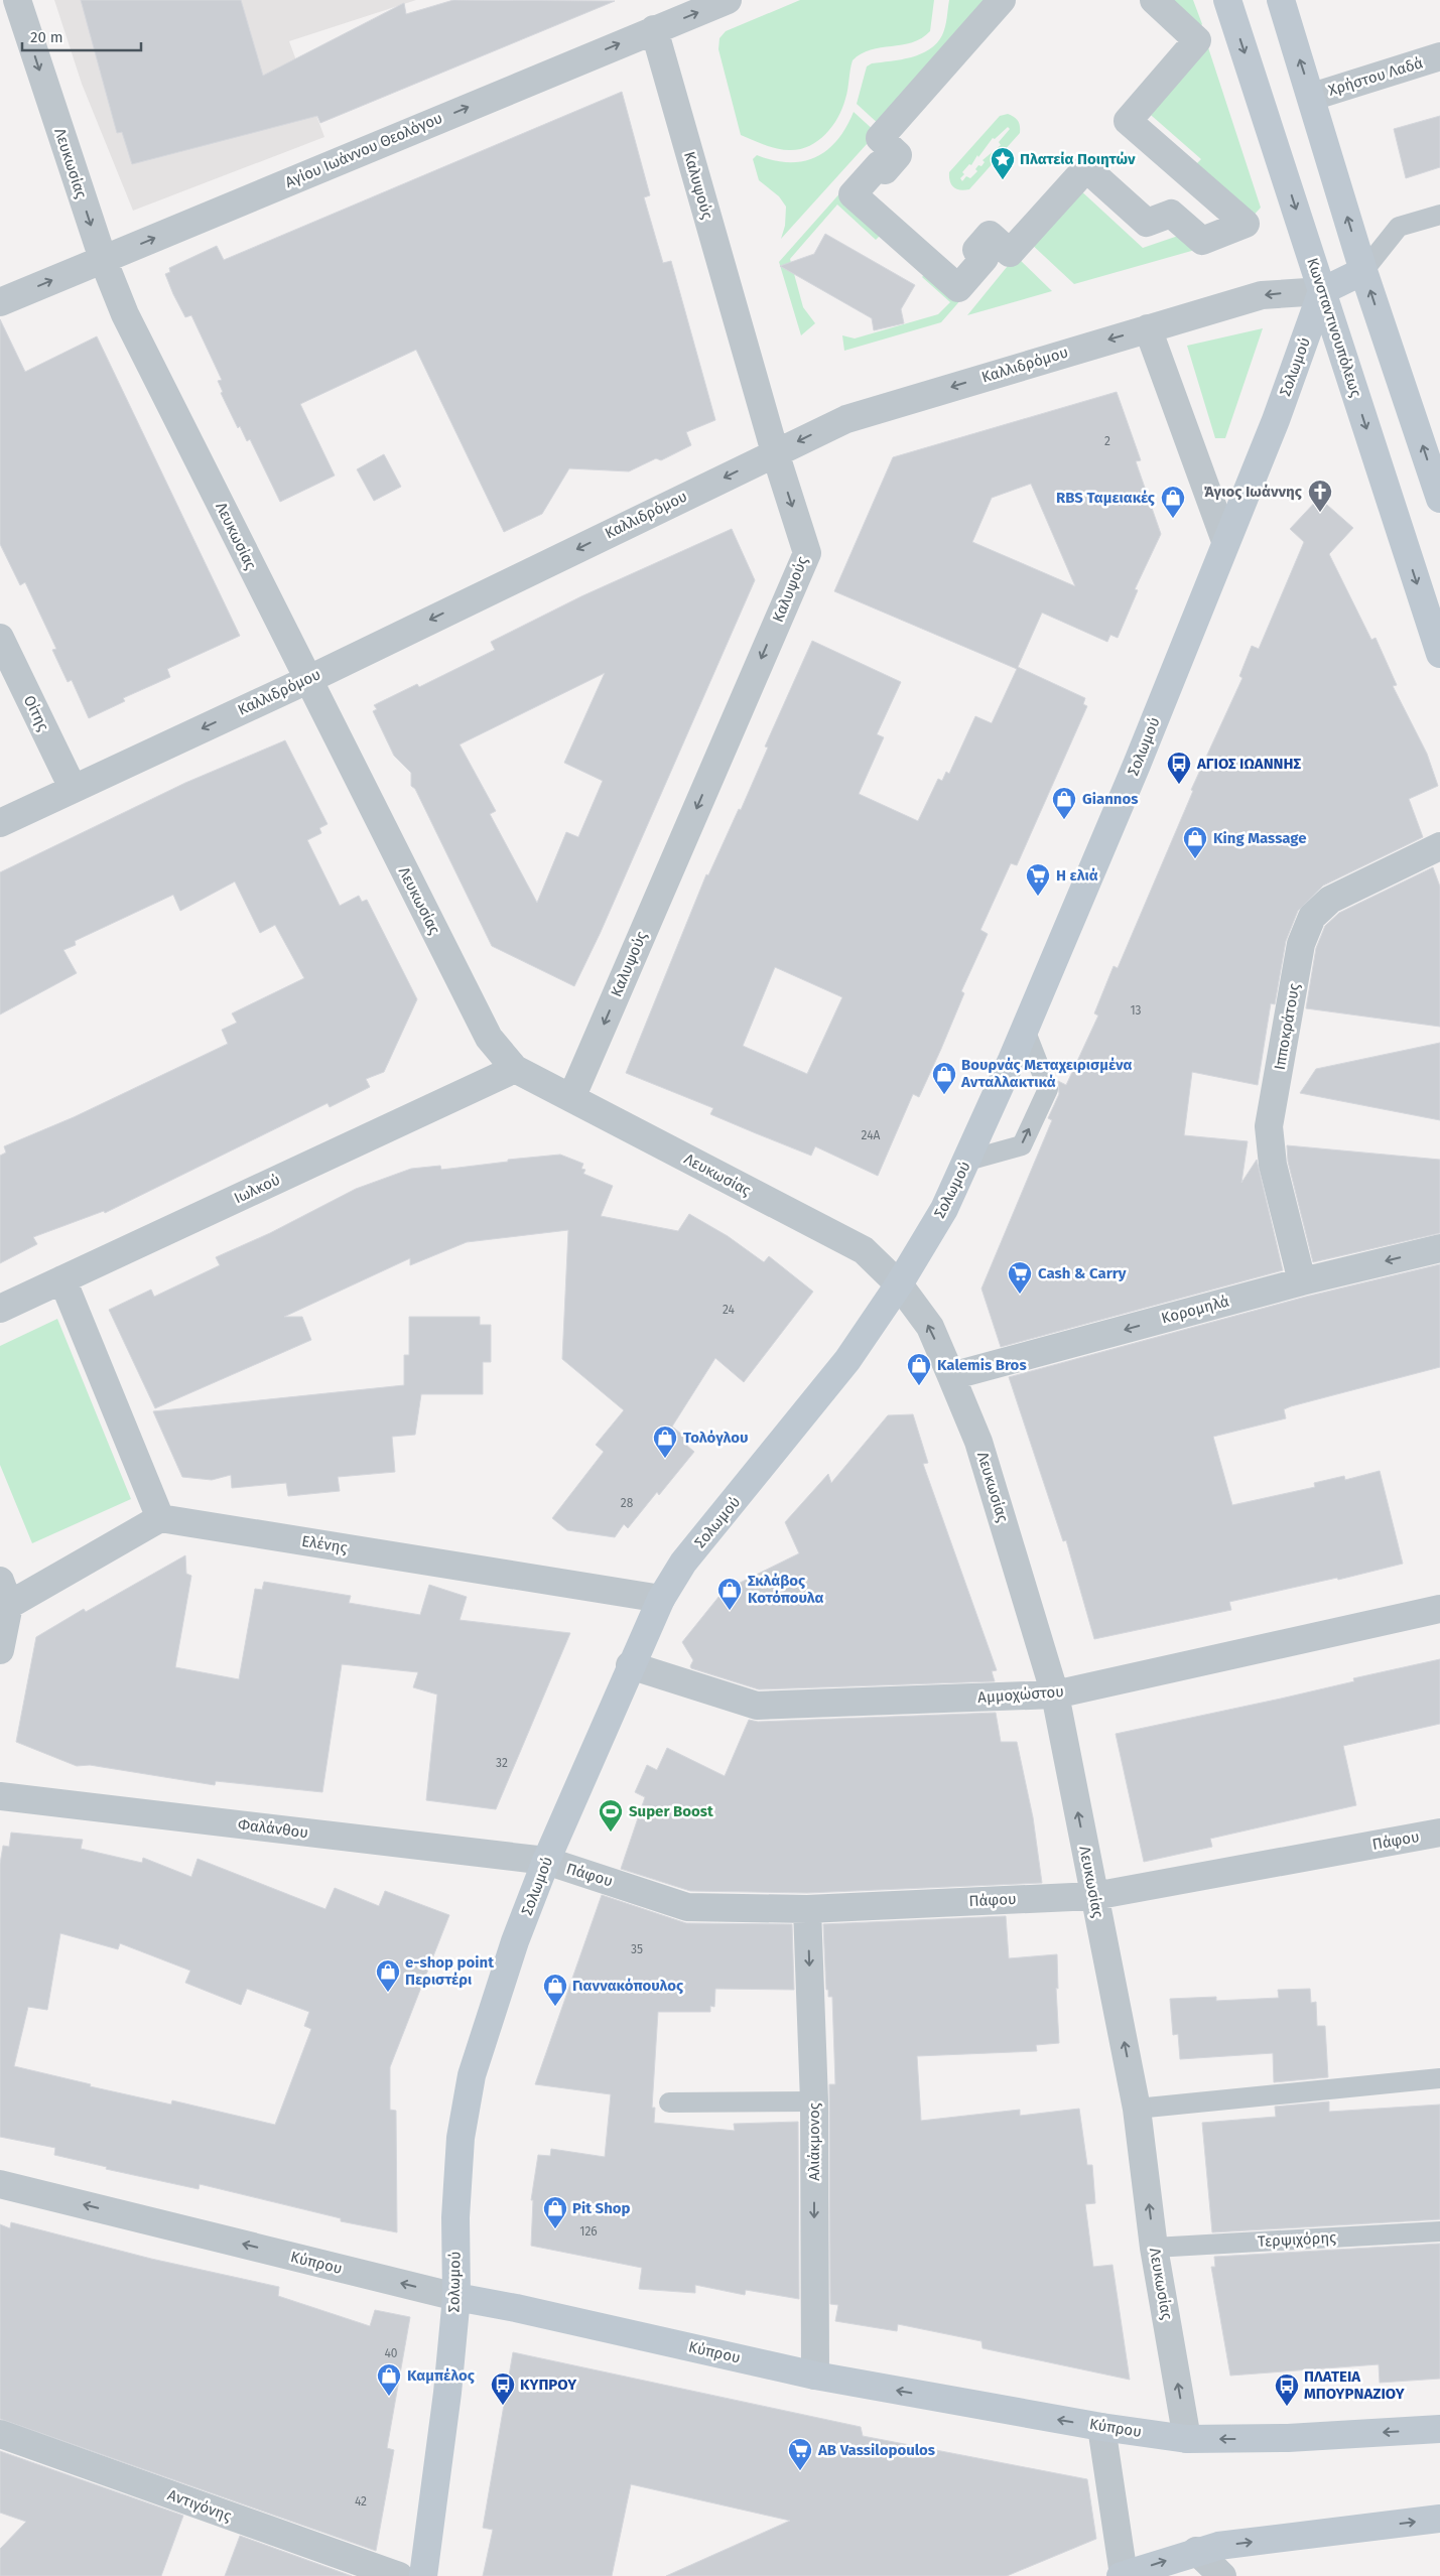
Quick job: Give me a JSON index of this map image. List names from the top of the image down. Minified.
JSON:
{"streets":{"street":["Χρήστου Λαδά","Αγίου Ιωάννου Θεολόγου","Λευκωσίας","Καλυψούς","Κωνσταντινουπόλεως","Καλλιδρόμου","Σολωμού","Οίτης","Ιπποκράτους","Ιωλκού","Κορομηλά","Ελένης","Αμμοχώστου","Φαλάνθου","Πάφου","Αλιάκμονος","Κύπρου","Αντιγόνης"],"lane":["Τερψιχόρης"]},"crossings":[["Αγίου Ιωάννου Θεολόγου","Λευκωσίας"],["Αγίου Ιωάννου Θεολόγου","Καλυψούς"],["Λευκωσίας","Καλυψούς"],["Λευκωσίας","Καλλιδρόμου"],["Λευκωσίας","Σολωμού"],["Λευκωσίας","Ιωλκού"],["Λευκωσίας","Κορομηλά"],["Λευκωσίας","Αμμοχώστου"],["Λευκωσίας","Πάφου"],["Λευκωσίας","Τερψιχόρης"],["Λευκωσίας","Κύπρου"],["Καλυψούς","Καλλιδρόμου"],["Κωνσταντινουπόλεως","Καλλιδρόμου"],["Κωνσταντινουπόλεως","Σολωμού"],["Καλλιδρόμου","Σολωμού"],["Καλλιδρόμου","Οίτης"],["Σολωμού","Ελένης"],["Σολωμού","Αμμοχώστου"],["Σολωμού","Φαλάνθου"],["Σολωμού","Πάφου"],["Σολωμού","Κύπρου"],["Ιπποκράτους","Κορομηλά"],["Φαλάνθου","Πάφου"],["Πάφου","Αλιάκμονος"],["Αλιάκμονος","Κύπρου"]],"one_way":["Αγίου Ιωάννου Θεολόγου","Καλυψούς","Καλλιδρόμου","Κορομηλά","Αλιάκμονος","Κύπρου"],"places":{"place":["Πλατεία Ποιητών"],"church":["Άγιος Ιωάννης"],"shop":["RBS Ταμειακές","Giannos","King Massage","Βουρνάς Μεταχειρισμένα Ανταλλακτικά","Kalemis Bros","Τολόγλου","Σκλάβος Κοτόπουλα","e-shop point Περιστέρι","Γιαννακόπουλος","Pit Shop","Καμπέλος"],"bus stop":["ΑΓΙΟΣ ΙΩΑΝΝΗΣ","ΚΥΠΡΟΥ","ΠΛΑΤΕΙΑ ΜΠΟΥΡΝΑΖΙΟΥ"],"supermarket":["Η ελιά","Cash & Carry","AB Vassilopoulos"],"sports":["Super Boost"]},"house_numbers":["2","13","24Α","24","28","32","35","126","40","42"],"scale_bar":"20 m"}
